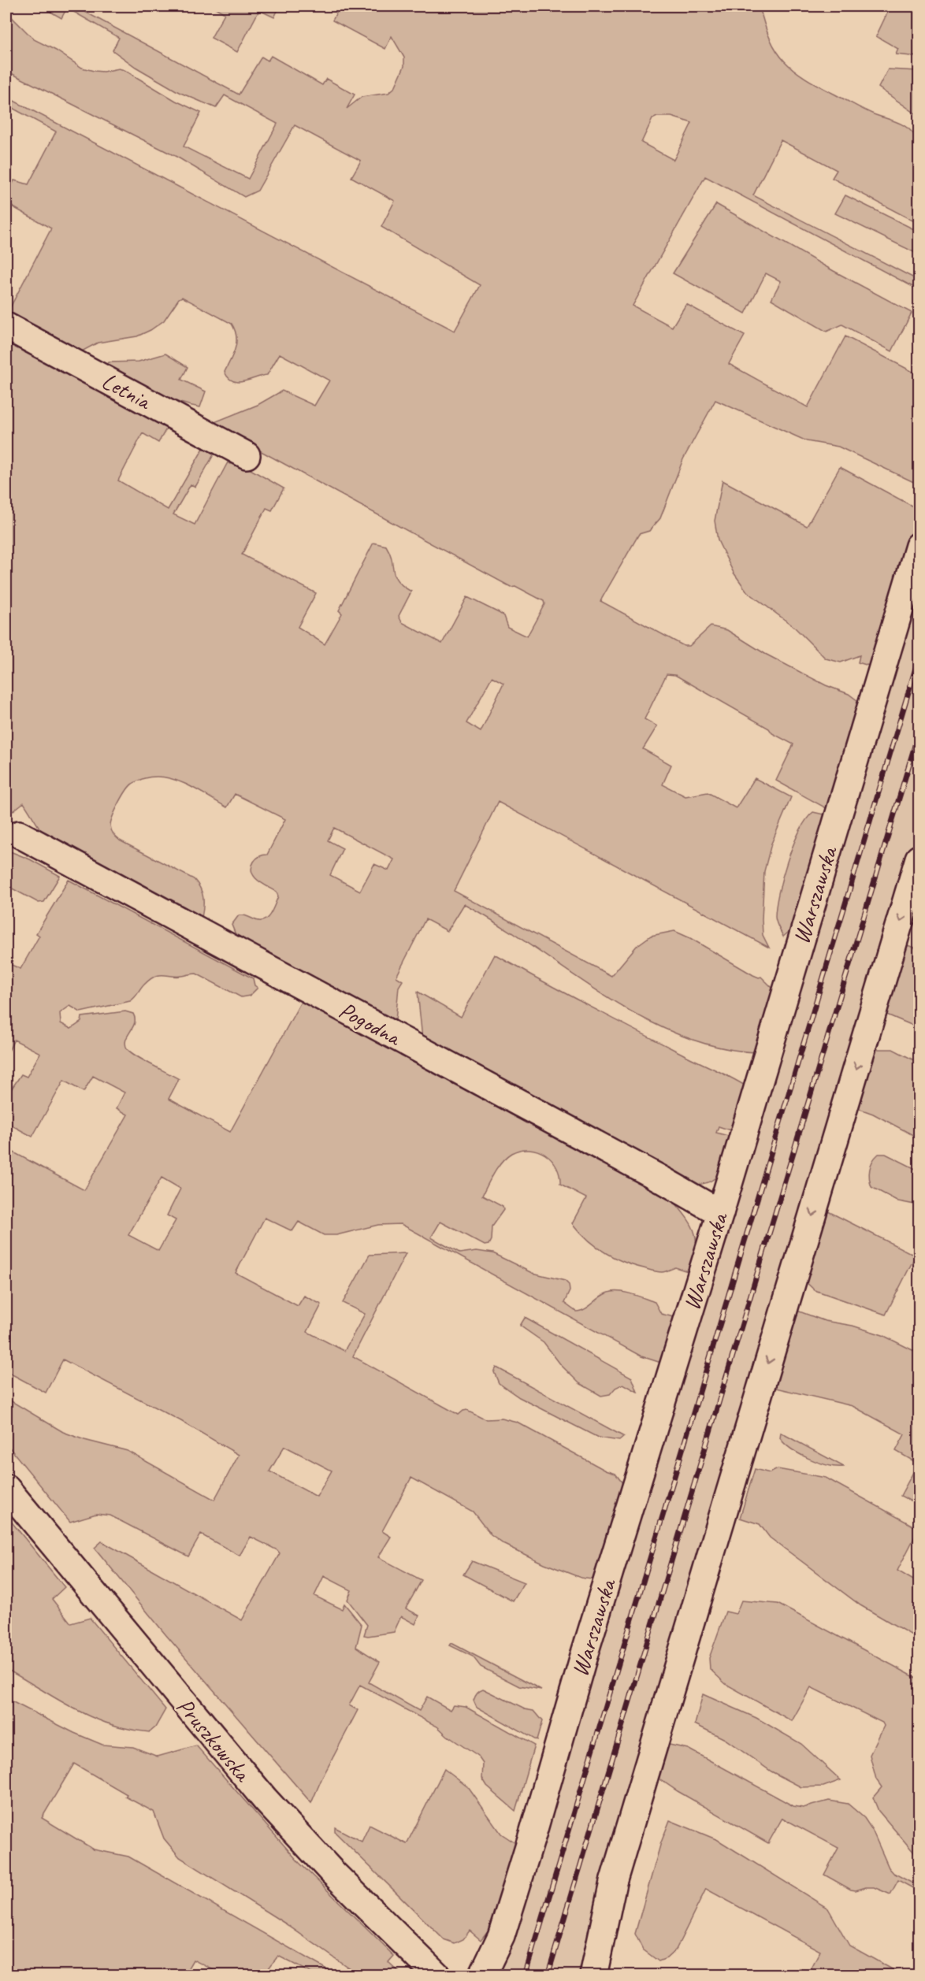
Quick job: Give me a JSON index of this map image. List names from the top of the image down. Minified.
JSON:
{"streets":{"street":["Letnia","Warszawska","Pogodna","Pruszkowska"]},"crossings":[["Warszawska","Pogodna"]]}
